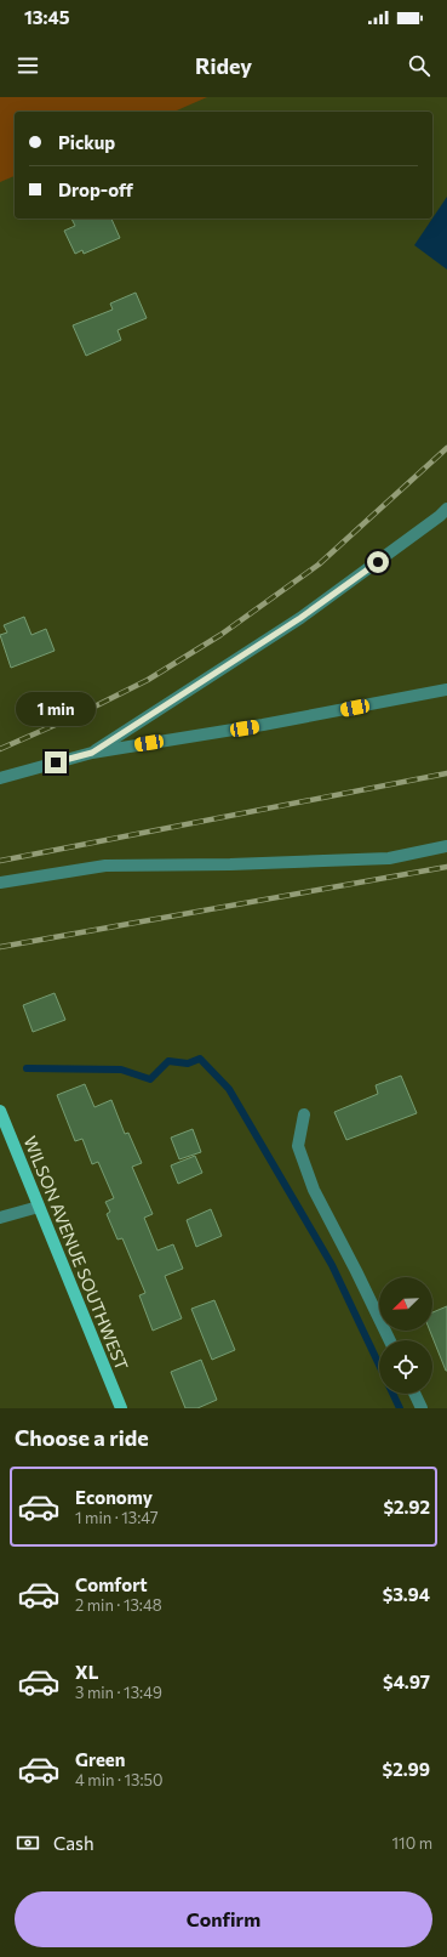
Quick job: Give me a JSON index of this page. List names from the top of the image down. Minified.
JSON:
{"streets":{"main road":["WILSON AVENUE SOUTHWEST"]},"north":"bottom left","page":{"status":"13:45","header":"Ridey","banner":["Pickup","Drop-off"],"bubble":"1 min","heading":"Choose a ride","list":[{"name":"Economy","note":"1 min · 13:47","value":"$2.92"},{"name":"Comfort","note":"2 min · 13:48","value":"$3.94"},{"name":"XL","note":"3 min · 13:49","value":"$4.97"},{"name":"Green","note":"4 min · 13:50","value":"$2.99"}],"pay":["Cash","110 m"],"buttons":"Confirm"}}
